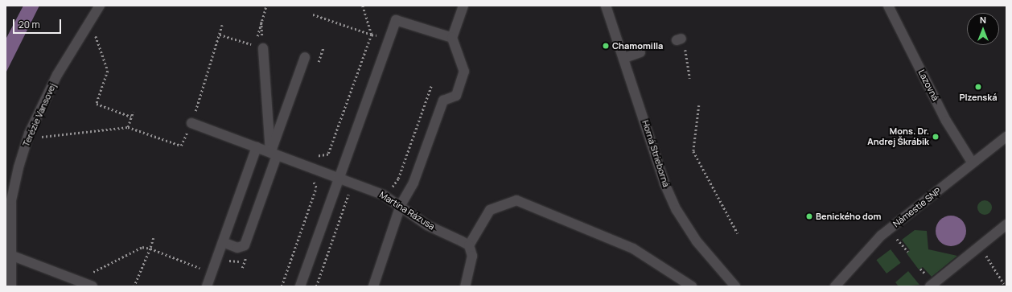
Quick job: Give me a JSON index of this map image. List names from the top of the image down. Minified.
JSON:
{"streets":{"street":["Lazovná","Terézie Vansovej","Horná Strieborná","Námestie SNP","Martina Rázusa"]},"crossings":[["Lazovná","Námestie SNP"]],"places":["Chamomilla","Plzenská","Mons. Dr. Andrej Škrábik","Benického dom"],"scale_bar":"20 m","north":"top"}
